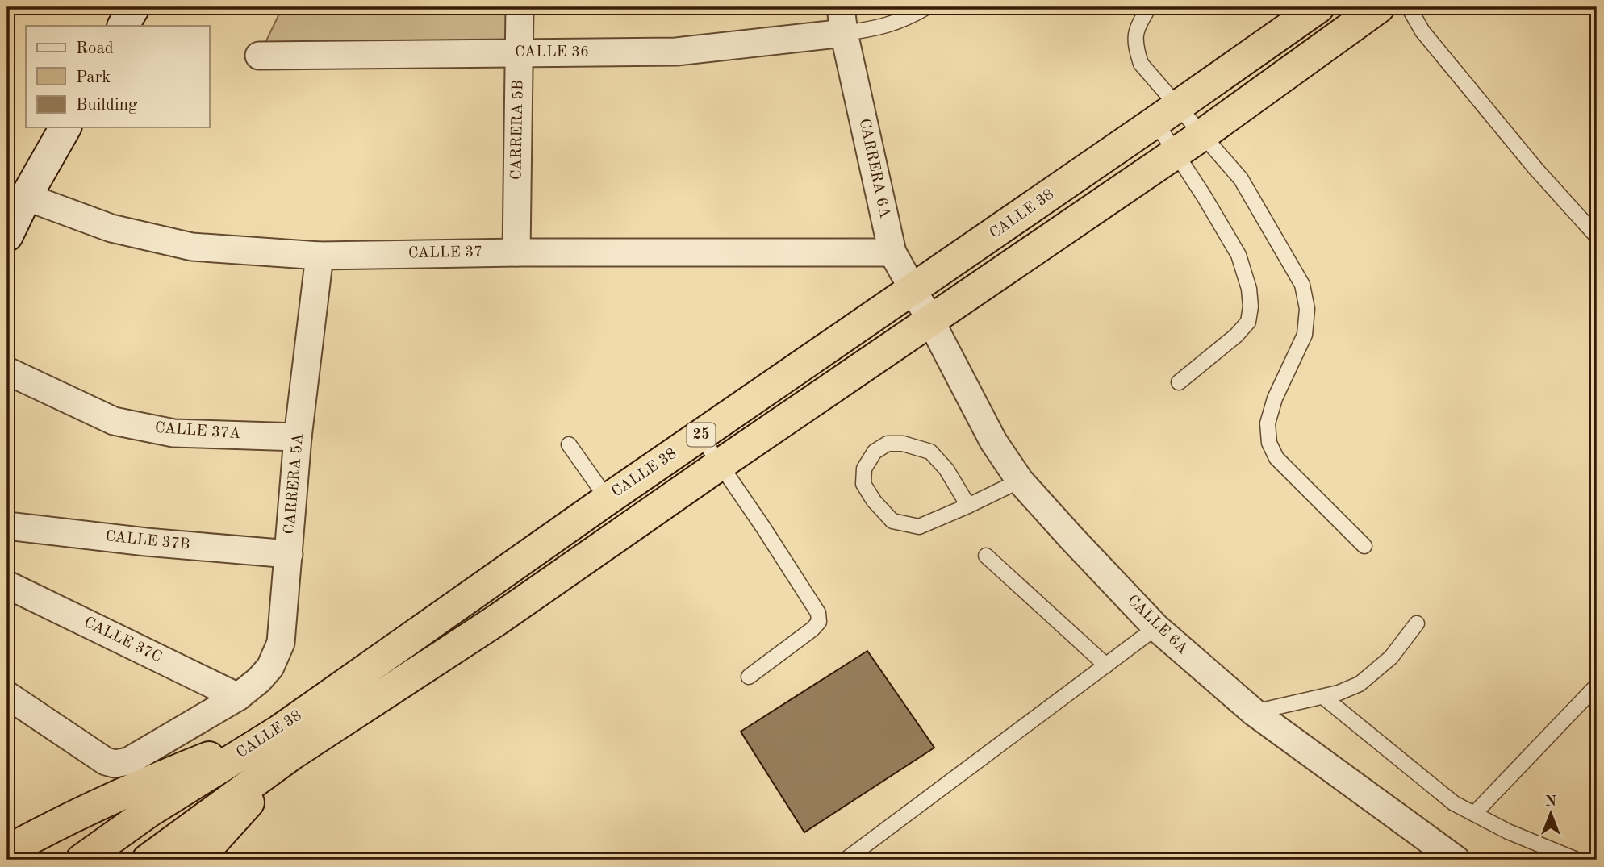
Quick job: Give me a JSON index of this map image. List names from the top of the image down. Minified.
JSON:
{"streets":{"highway":["CALLE 38","25"],"street":["CALLE 36","CARRERA 5B","CARRERA 6A","CALLE 37","CALLE 37A","CARRERA 5A","CALLE 37B","CALLE 6A","CALLE 37C"]},"crossings":[["CALLE 36","CARRERA 5B"],["CALLE 36","CARRERA 6A"],["CARRERA 5B","CALLE 37"],["CARRERA 6A","CALLE 38"],["CARRERA 6A","CALLE 37"],["CARRERA 6A","CALLE 6A"],["CALLE 38","CALLE 6A"],["CALLE 37","CARRERA 5A"],["CALLE 37A","CARRERA 5A"],["CARRERA 5A","CALLE 37B"],["CARRERA 5A","CALLE 37C"]],"legend":["Road","Park","Building"],"north":"top"}
